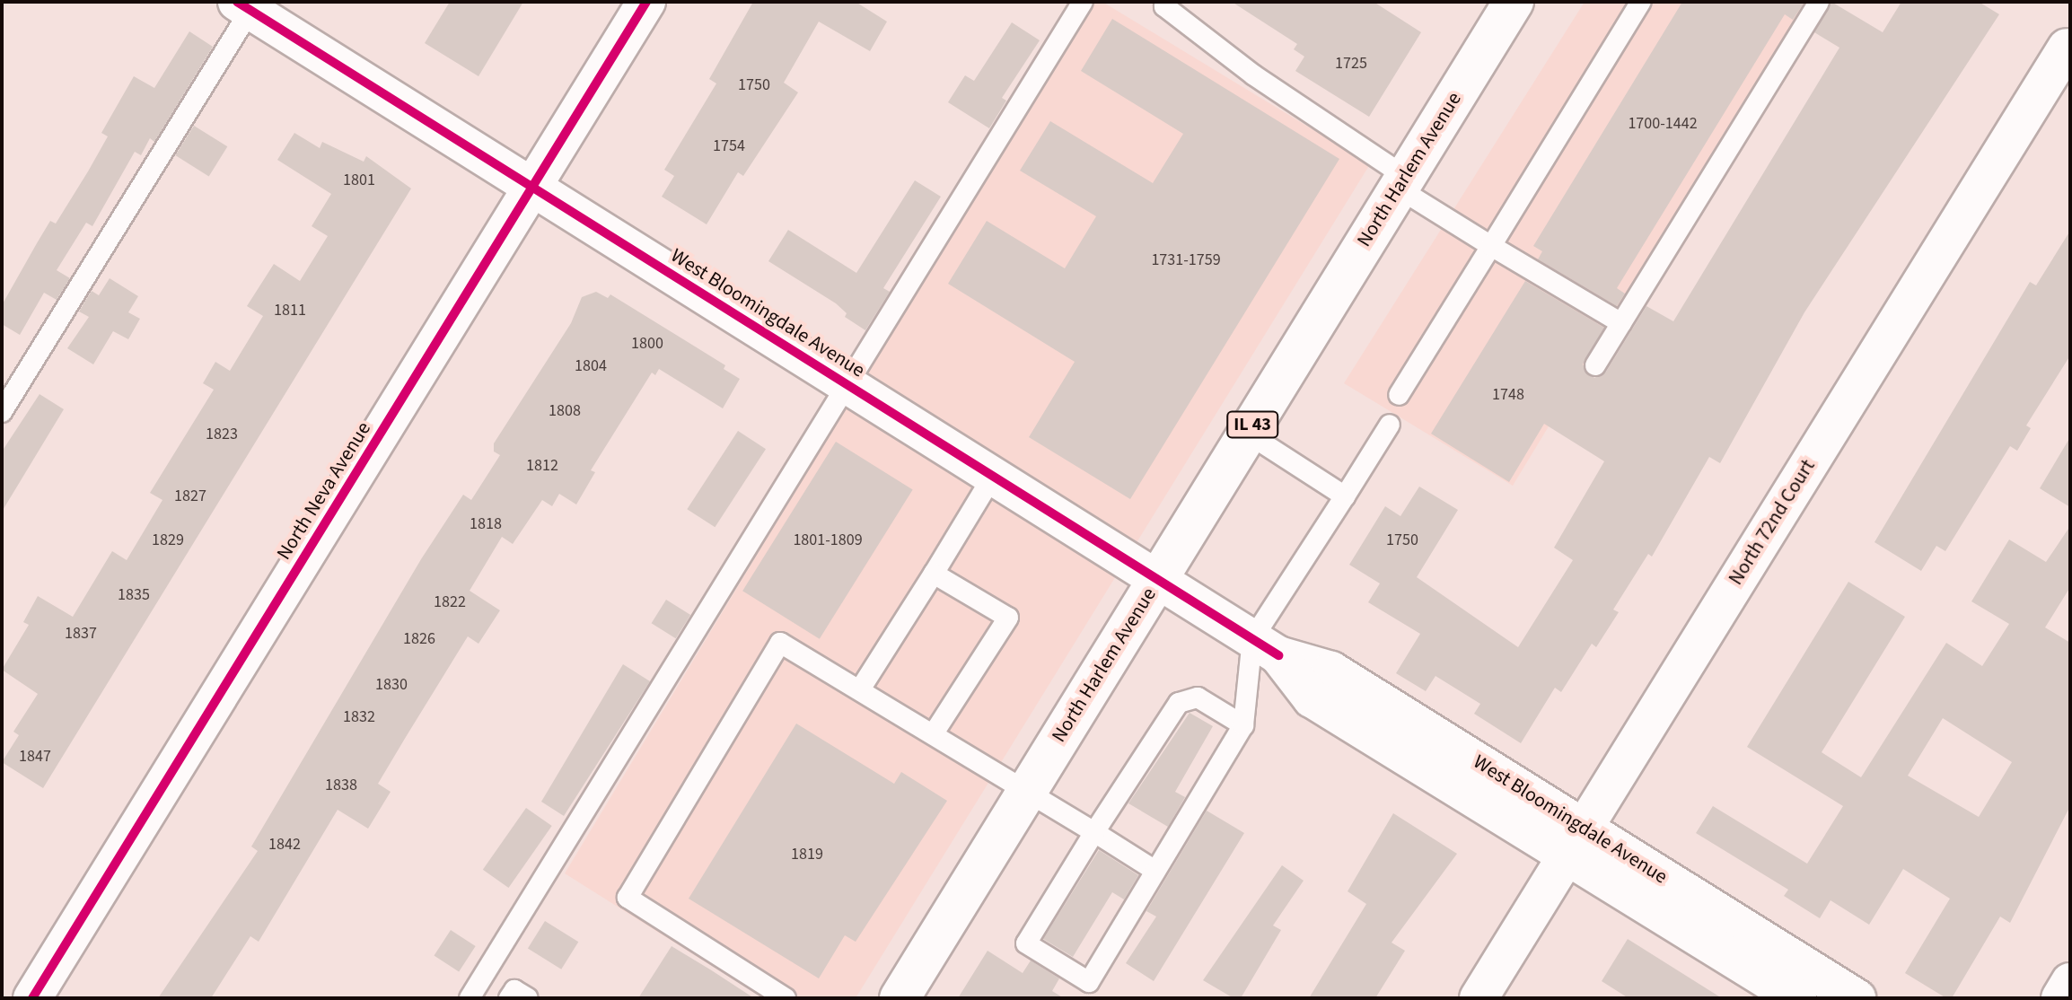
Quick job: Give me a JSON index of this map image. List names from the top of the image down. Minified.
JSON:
{"streets":{"main road":["North Harlem Avenue","IL 43"],"street":["West Bloomingdale Avenue","North Neva Avenue","North 72nd Court"]},"crossings":[["North Harlem Avenue","West Bloomingdale Avenue"],["West Bloomingdale Avenue","North Neva Avenue"],["West Bloomingdale Avenue","North 72nd Court"]],"house_numbers":["1725","1750","1700-1442","1754","1801","1731-1759","1811","1800","1804","1748","1808","1823","1812","1827","1818","1829","1801-1809","1750","1835","1822","1837","1826","1830","1832","1847","1838","1842","1819"]}
